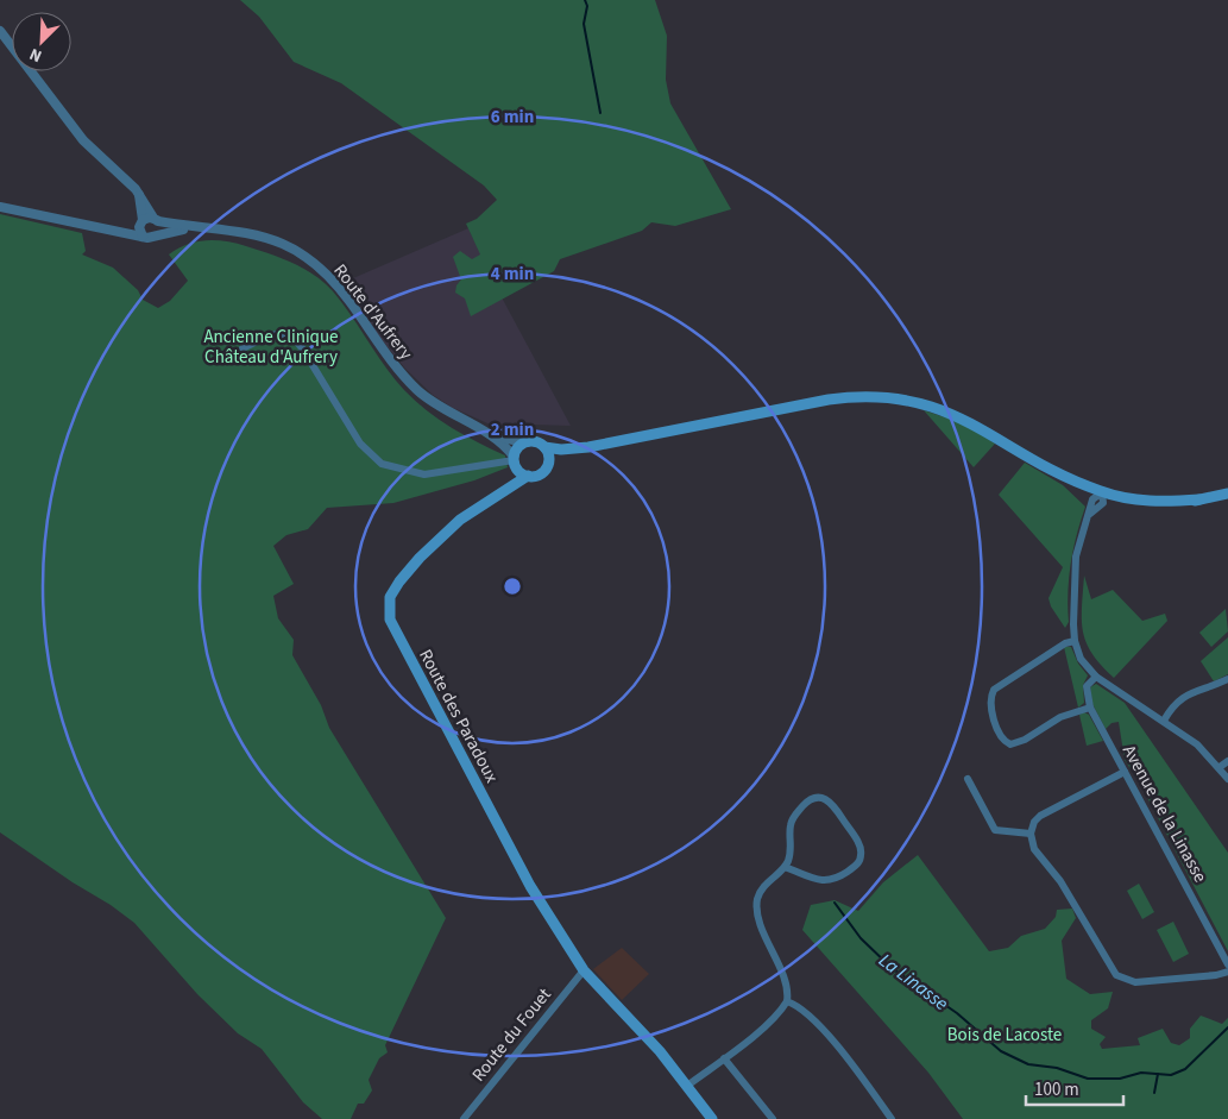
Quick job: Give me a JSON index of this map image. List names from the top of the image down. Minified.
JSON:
{"streets":{"main road":["Route des Paradoux"],"street":["Route d'Aufrery","Avenue de la Linasse","Route du Fouet"]},"crossings":[["Route d'Aufrery","Route des Paradoux"],["Route des Paradoux","Route du Fouet"]],"water":["La Linasse"],"parks":["Ancienne Clinique Château d'Aufrery","Bois de Lacoste"],"scale_bar":"100 m","north":"bottom left","rings":["6 min","4 min","2 min"]}
